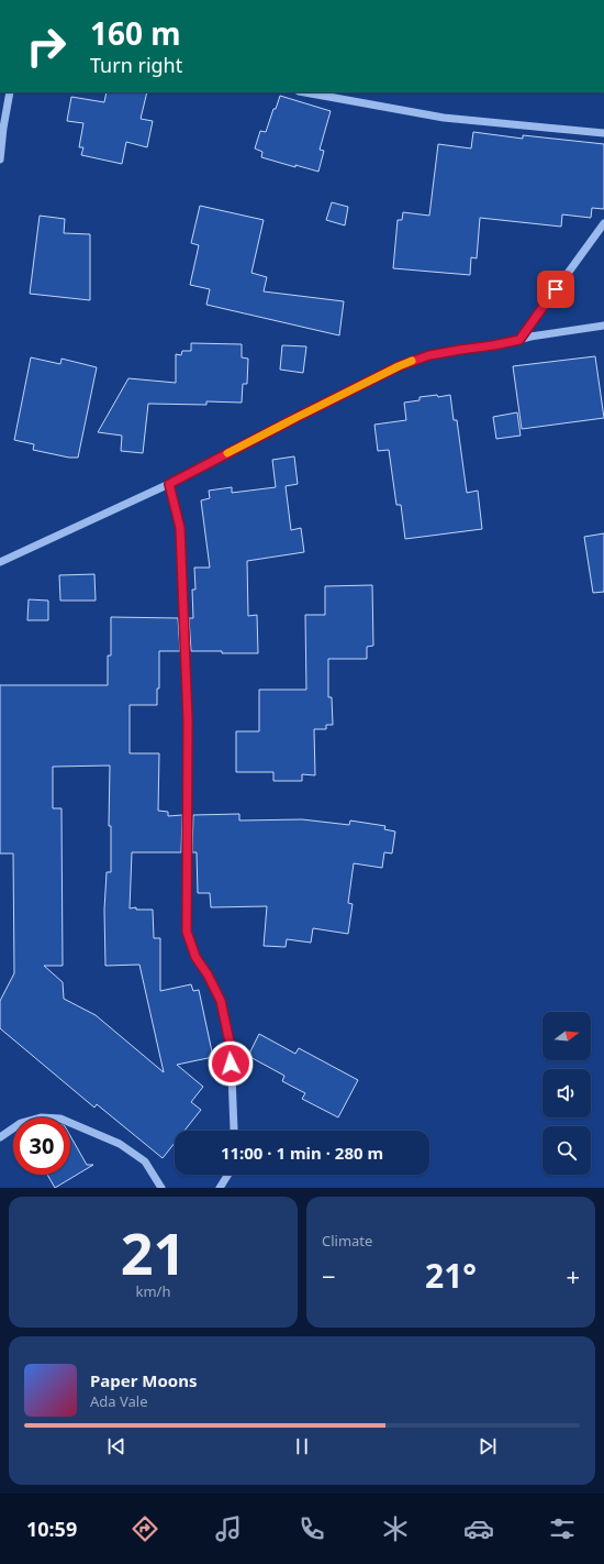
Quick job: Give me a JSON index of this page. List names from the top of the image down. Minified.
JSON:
{"north":"right","page":{"turn":["160 m","Turn right"],"limit":"30","trip":"11:00 · 1 min · 280 m","tile":[["21","km/h"],"Climate"],"heat":["−","21°","+"],"song":["Paper Moons","Ada Vale"],"tabs":"10:59"}}
